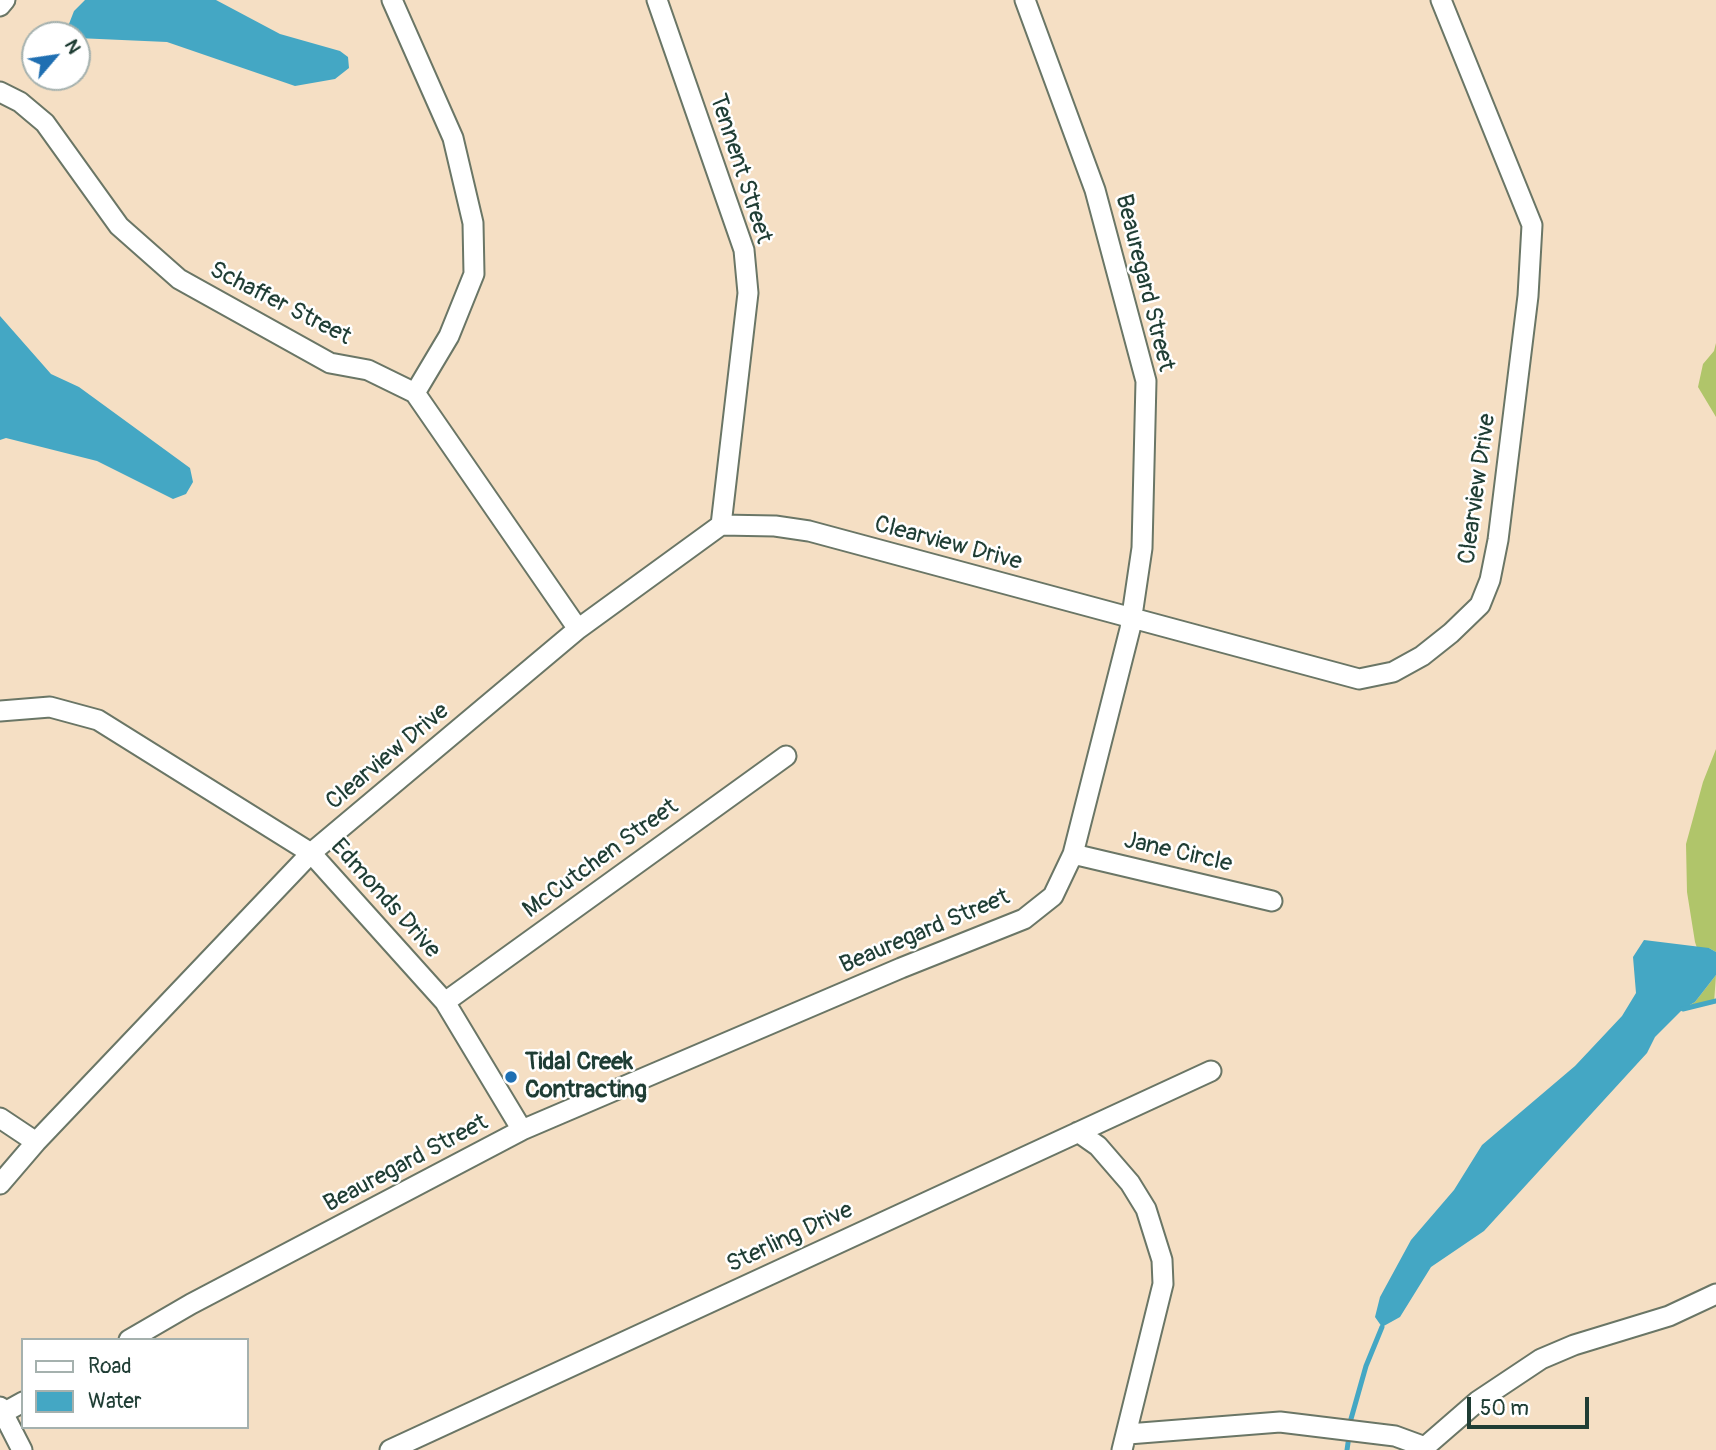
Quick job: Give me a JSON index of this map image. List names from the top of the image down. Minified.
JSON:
{"streets":{"street":["Tennent Street","Beauregard Street","Schaffer Street","Clearview Drive","Jane Circle","McCutchen Street","Edmonds Drive","Sterling Drive"]},"crossings":[["Tennent Street","Clearview Drive"],["Beauregard Street","Clearview Drive"],["Beauregard Street","Jane Circle"],["Beauregard Street","Edmonds Drive"],["Schaffer Street","Clearview Drive"],["Clearview Drive","Edmonds Drive"],["McCutchen Street","Edmonds Drive"]],"places":["Tidal Creek Contracting"],"legend":["Road","Water"],"scale_bar":"50 m","north":"top right"}
